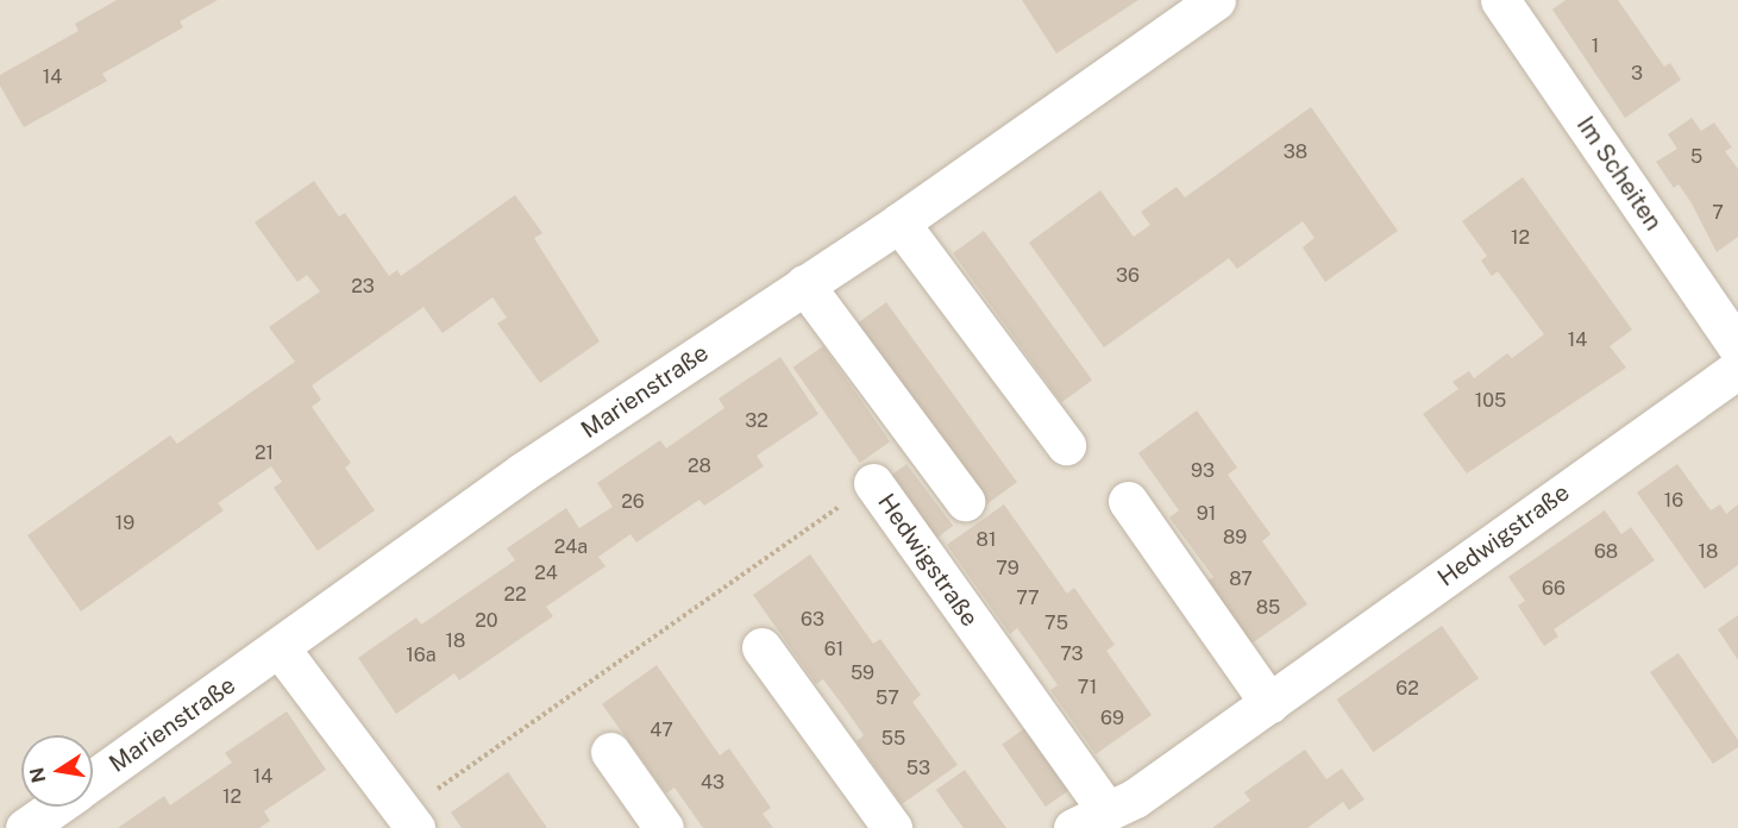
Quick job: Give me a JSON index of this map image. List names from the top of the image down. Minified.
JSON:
{"streets":{"street":["Im Scheiten","Marienstraße","Hedwigstraße"]},"house_numbers":["1","3","14","38","5","7","12","36","23","14","105","32","21","28","93","16","26","91","19","89","81","24a","68","18","79","24","87","66","22","77","85","63","20","75","18","61","73","16a","59","71","62","57","69","47","55","53","14","43","12"],"north":"left"}
